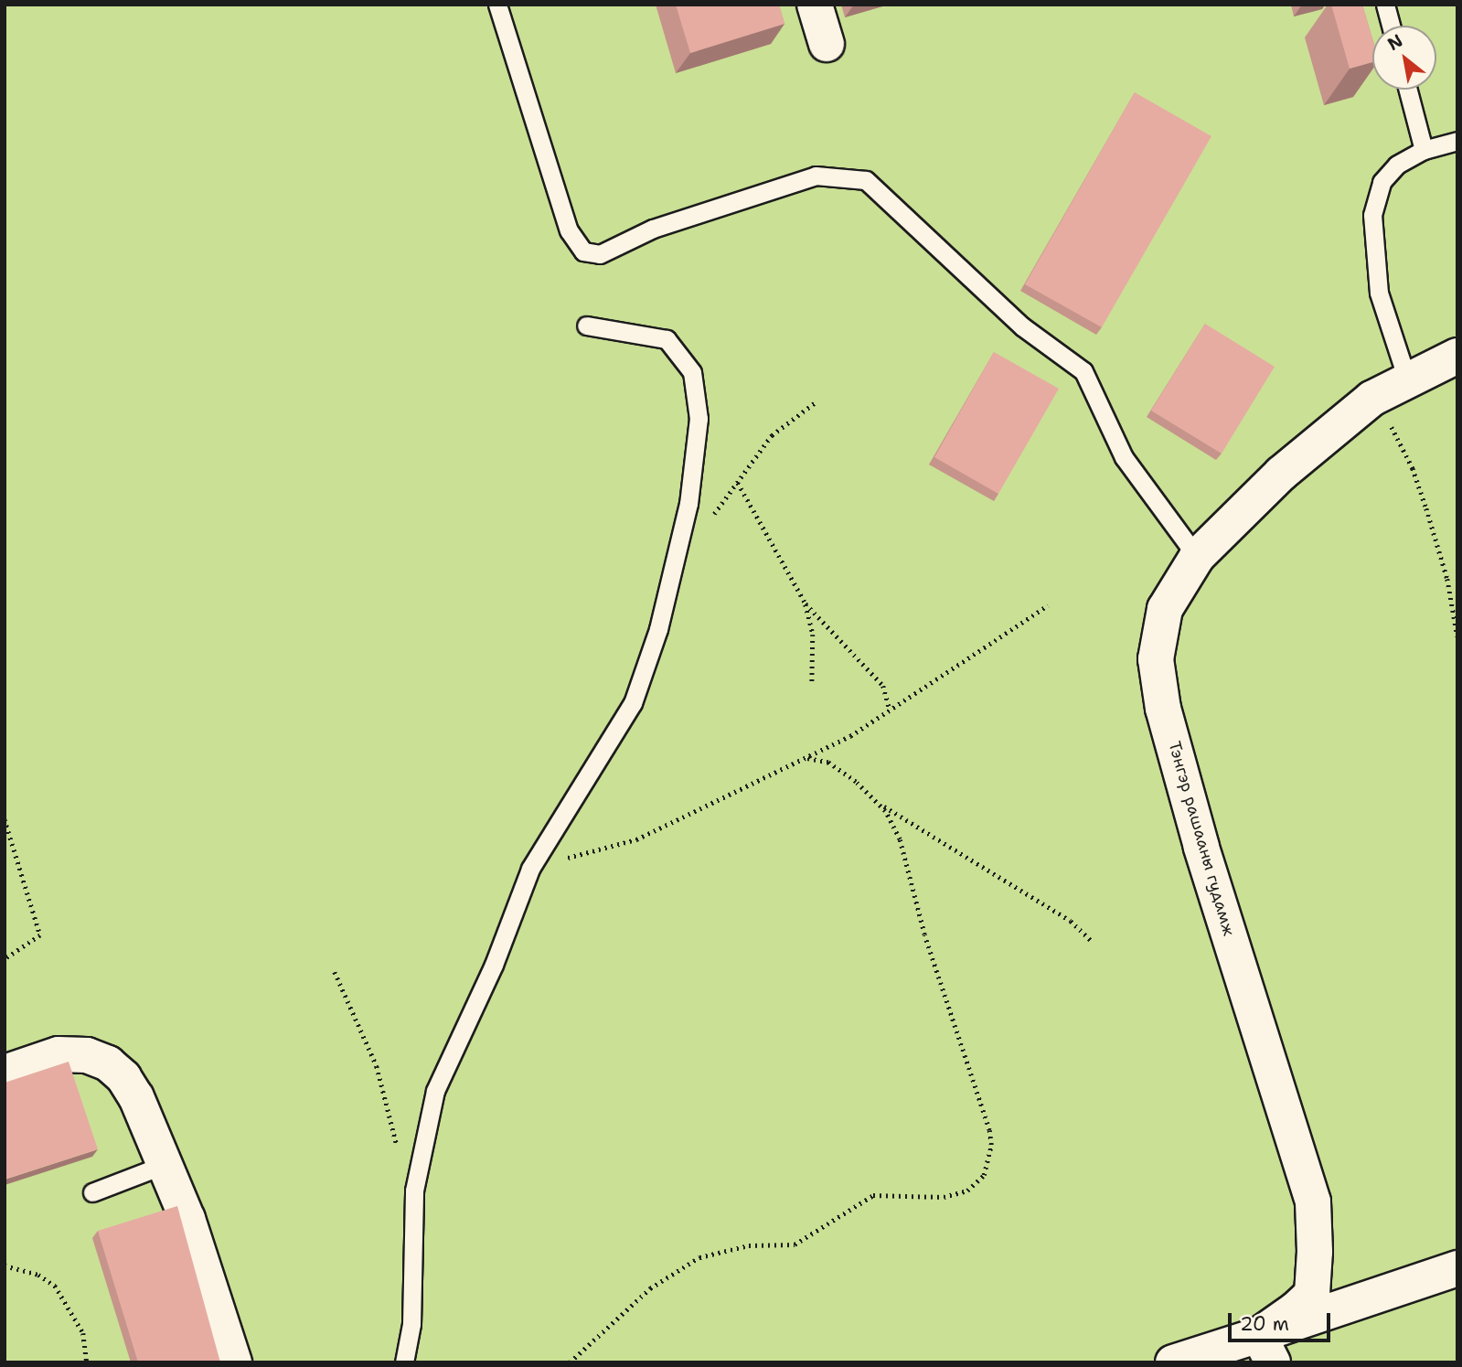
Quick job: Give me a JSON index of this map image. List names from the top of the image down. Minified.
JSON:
{"streets":{"street":["Тэнгэр рашааны гудамж"]},"scale_bar":"20 m","north":"top left"}
